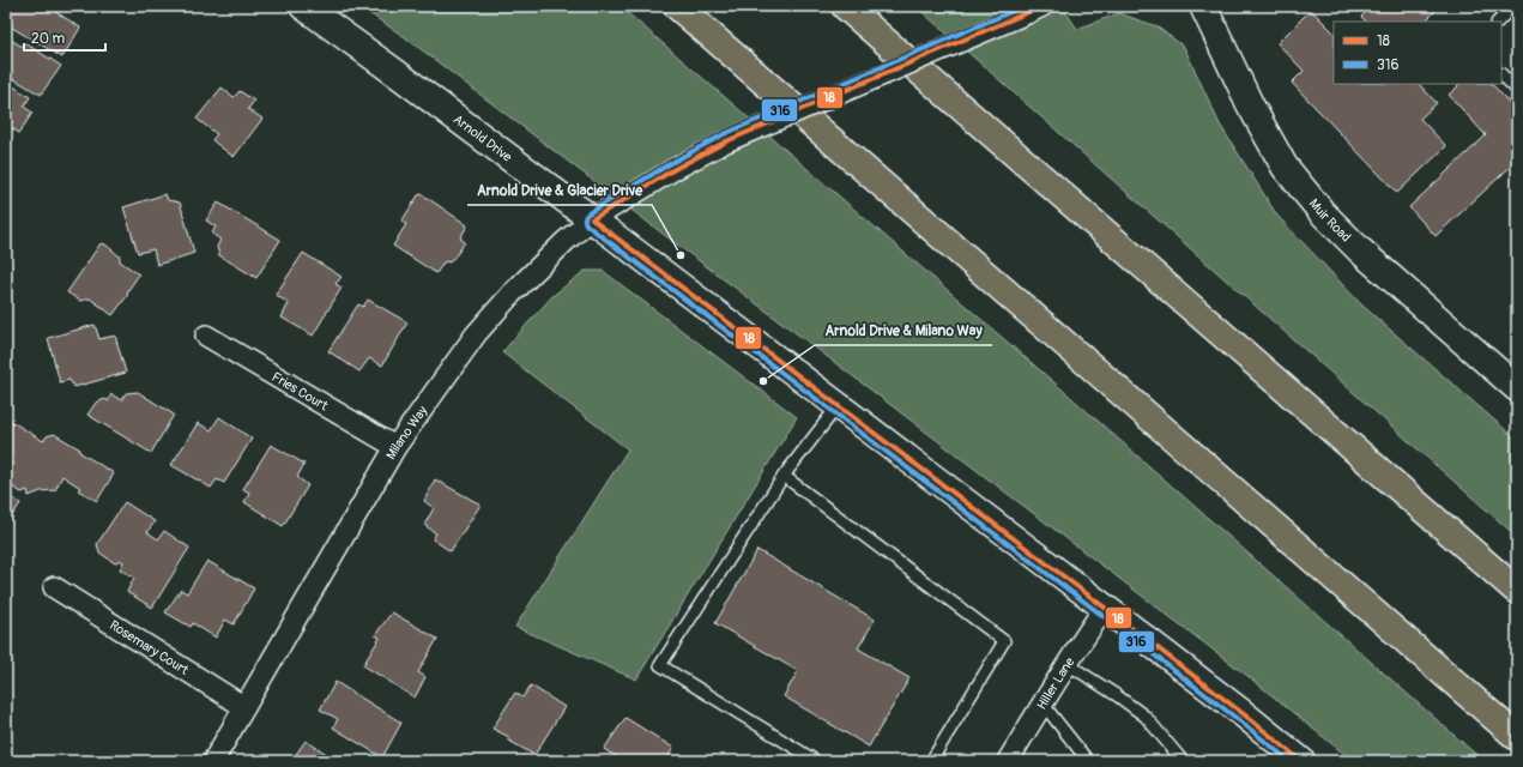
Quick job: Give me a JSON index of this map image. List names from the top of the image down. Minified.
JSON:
{"streets":{"street":["Arnold Drive","Muir Road","Fries Court","Milano Way","Rosemary Court","Hiller Lane"]},"crossings":[["Arnold Drive","Milano Way"],["Arnold Drive","Hiller Lane"],["Fries Court","Milano Way"],["Milano Way","Rosemary Court"]],"places":["Arnold Drive & Glacier Drive","Arnold Drive & Milano Way"],"lines":["transit line 18","transit line 316"],"legend":["18","316"],"scale_bar":"20 m"}
